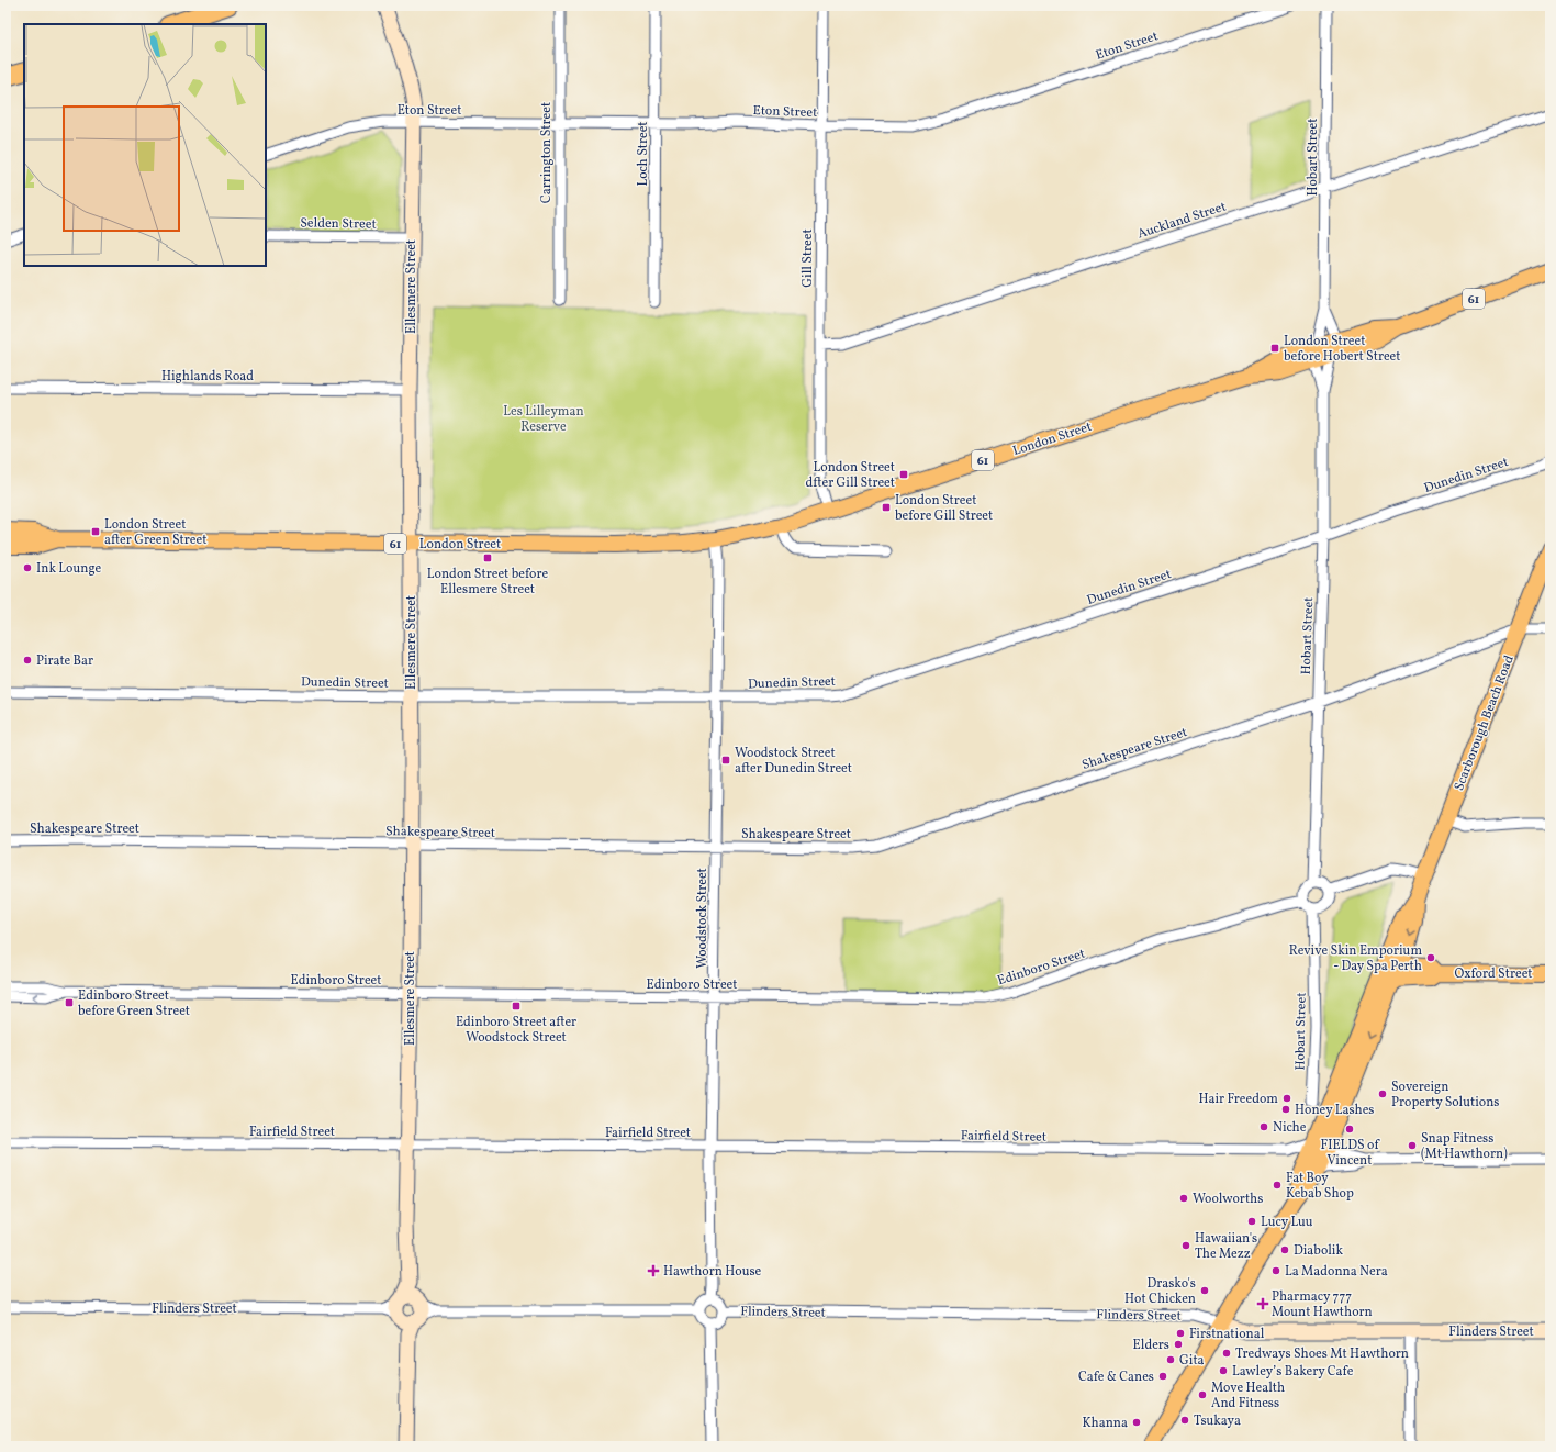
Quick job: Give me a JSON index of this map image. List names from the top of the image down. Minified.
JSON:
{"streets":{"main road":["61","London Street","Scarborough Beach Road","Oxford Street"],"street":["Eton Street","Carrington Street","Loch Street","Hobart Street","Auckland Street","Selden Street","Gill Street","Ellesmere Street","Highlands Road","Dunedin Street","Shakespeare Street","Woodstock Street","Edinboro Street","Fairfield Street","Flinders Street"]},"crossings":[["Eton Street","Carrington Street"],["Eton Street","Loch Street"],["Eton Street","Gill Street"],["Eton Street","Ellesmere Street"],["Hobart Street","Auckland Street"],["Hobart Street","London Street"],["Hobart Street","Dunedin Street"],["Hobart Street","Shakespeare Street"],["Hobart Street","Edinboro Street"],["Auckland Street","Gill Street"],["Selden Street","Ellesmere Street"],["Gill Street","London Street"],["Ellesmere Street","Highlands Road"],["Ellesmere Street","London Street"],["Ellesmere Street","Dunedin Street"],["Ellesmere Street","Shakespeare Street"],["Ellesmere Street","Edinboro Street"],["Ellesmere Street","Fairfield Street"],["Ellesmere Street","Flinders Street"],["London Street","Woodstock Street"],["Dunedin Street","Woodstock Street"],["Scarborough Beach Road","Shakespeare Street"],["Scarborough Beach Road","Oxford Street"],["Scarborough Beach Road","Fairfield Street"],["Scarborough Beach Road","Flinders Street"],["Shakespeare Street","Woodstock Street"],["Woodstock Street","Edinboro Street"],["Woodstock Street","Fairfield Street"],["Woodstock Street","Flinders Street"]],"parks":["Les Lilleyman Reserve"],"places":{"transit":["London Street before Hobert Street","London Street dfter Gill Street","London Street before Gill Street","London Street after Green Street","London Street before Ellesmere Street","Woodstock Street after Dunedin Street","Edinboro Street before Green Street","Edinboro Street after Woodstock Street"],"other":["Ink Lounge","Pirate Bar","Revive Skin Emporium - Day Spa Perth","Sovereign Property Solutions","Hair Freedom","Honey Lashes","Niche","FIELDS of Vincent","Snap Fitness (Mt Hawthorn)","Fat Boy Kebab Shop","Woolworths","Lucy Luu","Hawaiian's The Mezz","Diabolik","La Madonna Nera","Drasko's Hot Chicken","Firstnational","Elders","Tredways Shoes Mt Hawthorn","Gita","Lawley’s Bakery Cafe","Cafe & Canes","Move Health And Fitness","Tsukaya","Khanna"],"health":["Hawthorn House","Pharmacy 777 Mount Hawthorn"]}}
